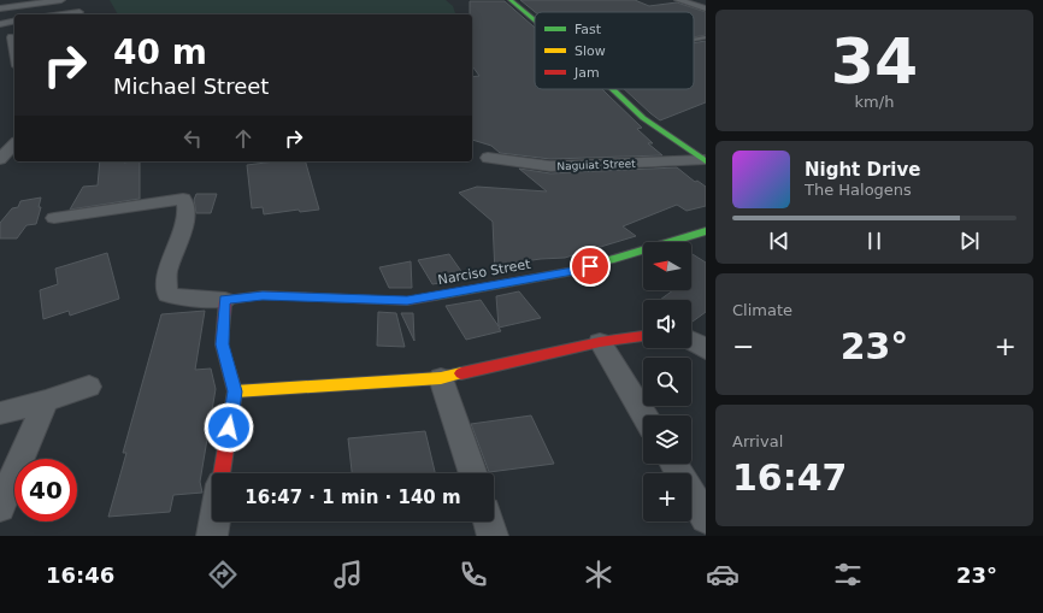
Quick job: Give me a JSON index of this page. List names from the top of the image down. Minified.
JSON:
{"streets":{"street":["Naguiat Street","Narciso Street"]},"legend":["Fast","Slow","Jam"],"north":"left","page":{"tile":[["34","km/h"],"Climate",["Arrival","16:47"]],"turn":["40 m","Michael Street"],"song":["Night Drive","The Halogens"],"map_buttons":"+","heat":["−","23°","+"],"limit":"40","trip":"16:47 · 1 min · 140 m","tabs":["16:46","23°"]}}
